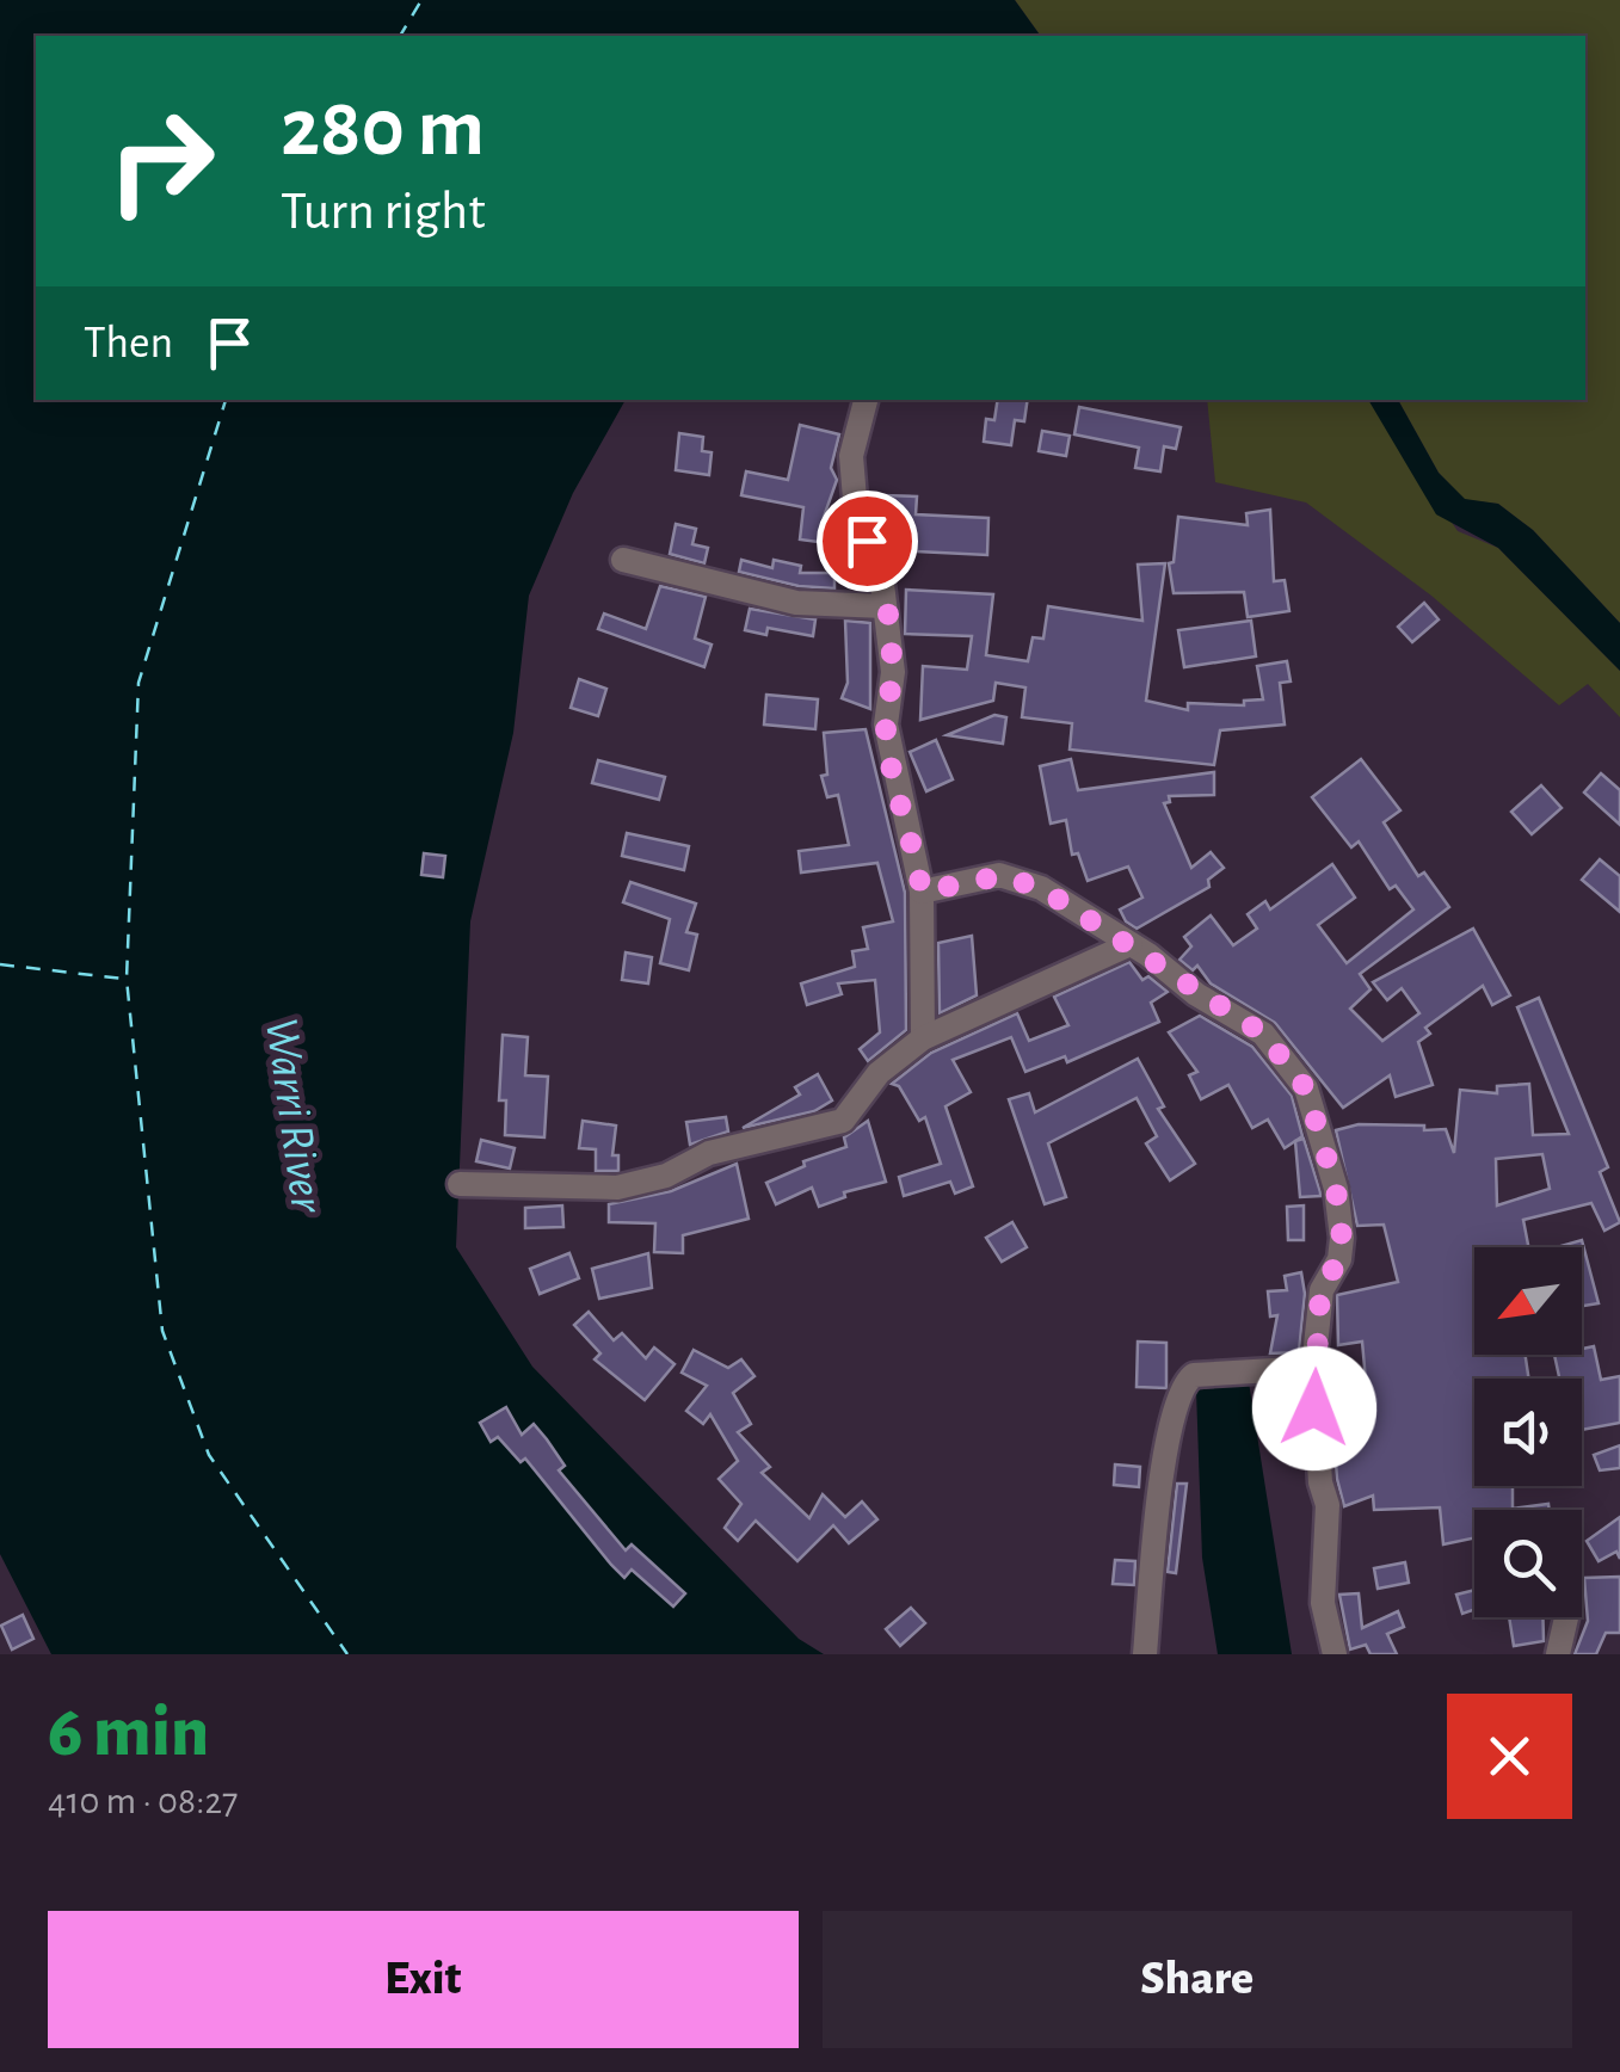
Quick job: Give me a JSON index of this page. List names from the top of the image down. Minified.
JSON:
{"water":["Warri River"],"north":"bottom left","page":{"turn":["280 m","Turn right"],"then":"Then","heading":["6 min","410 m · 08:27"],"buttons":["Exit","Share"]}}
